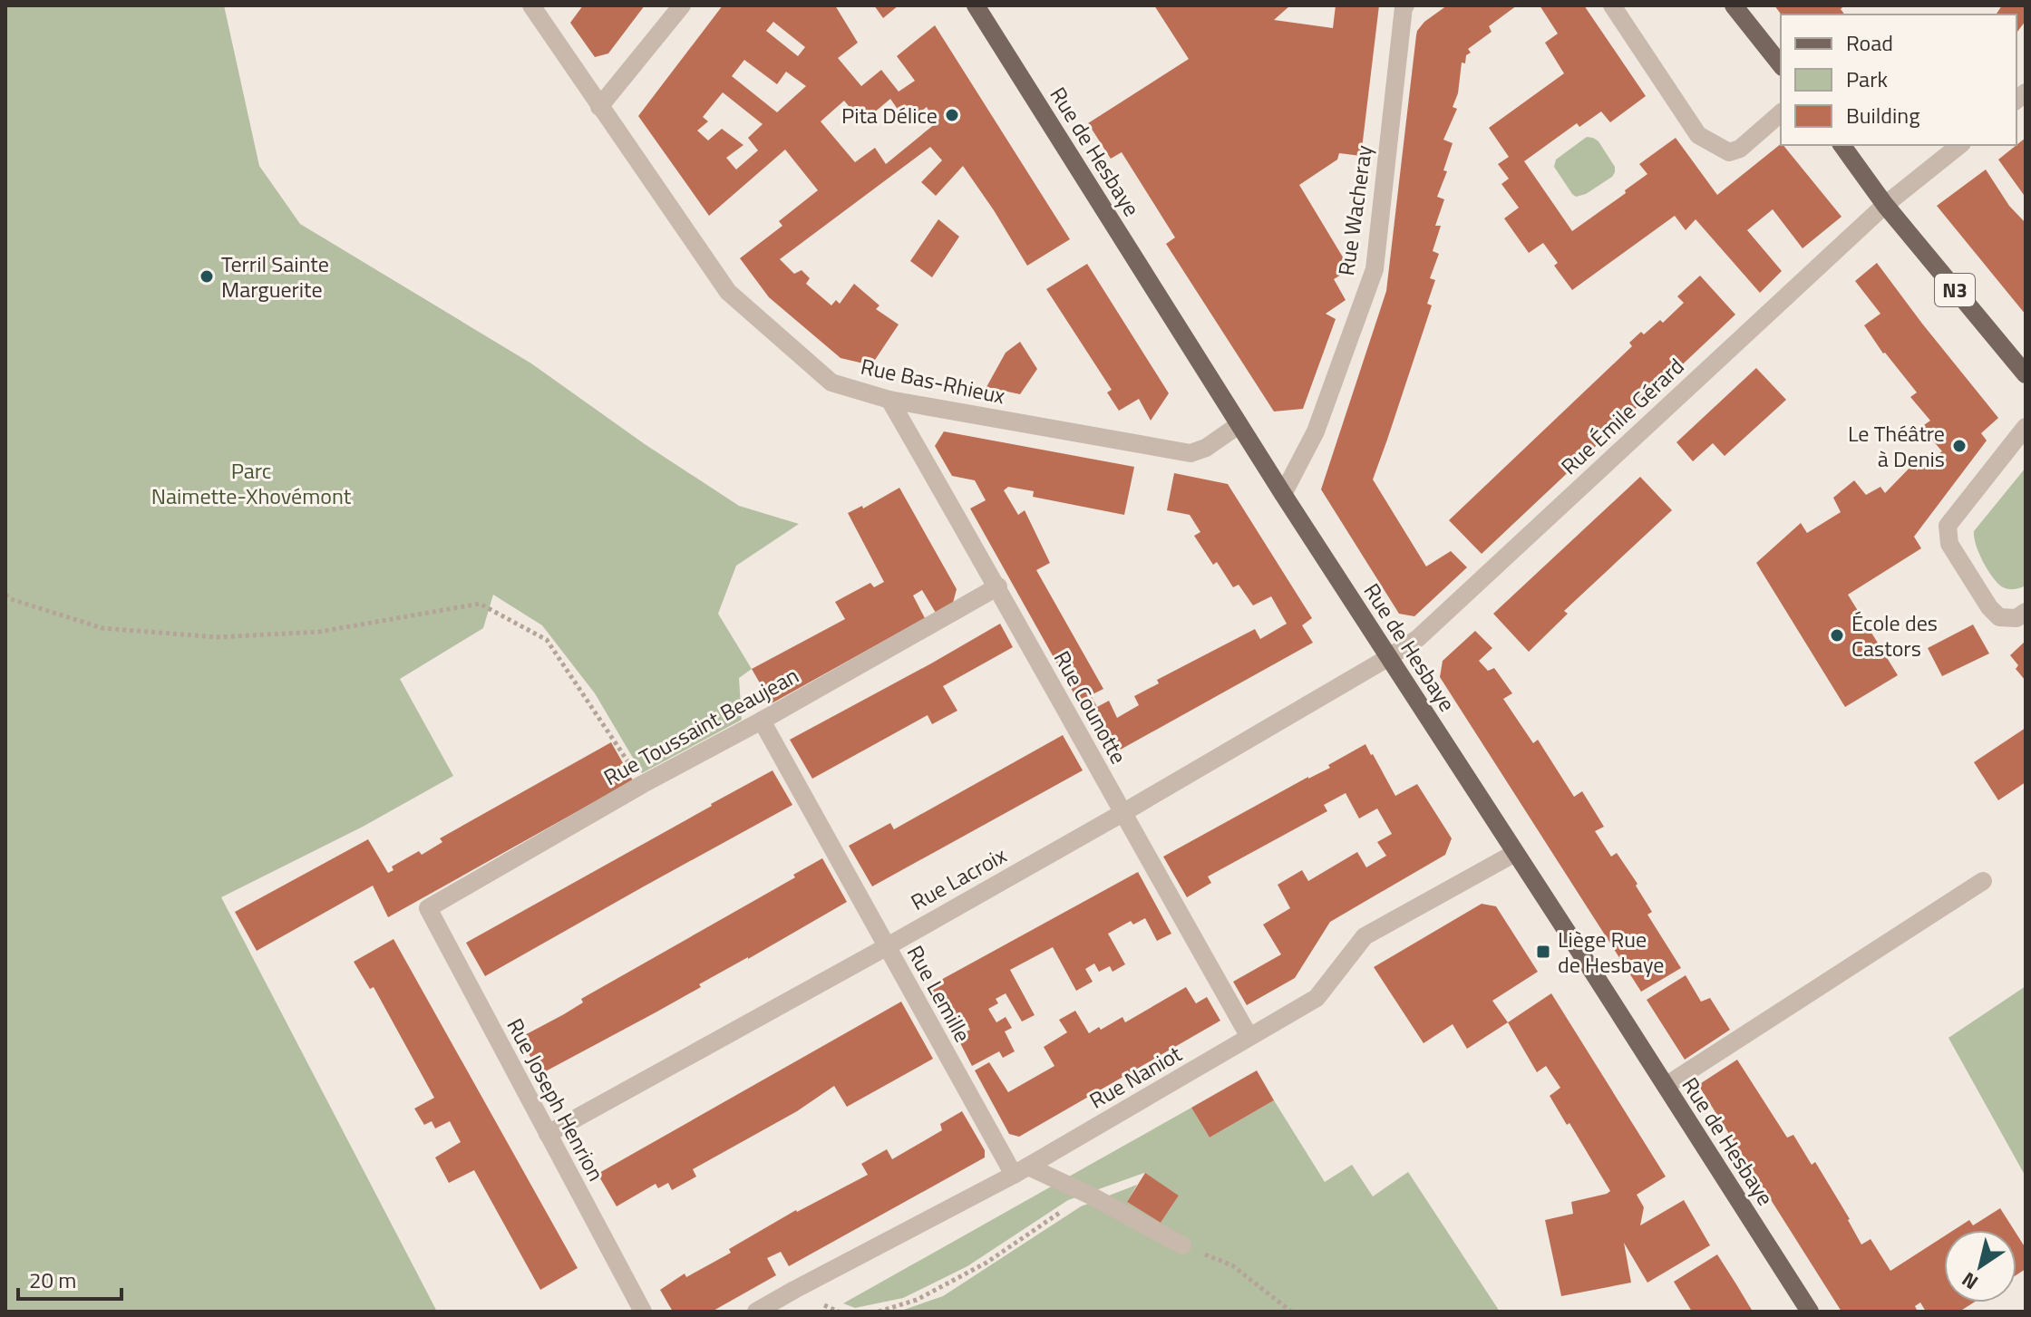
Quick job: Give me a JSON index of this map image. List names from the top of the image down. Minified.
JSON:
{"streets":{"main road":["Rue de Hesbaye","N3"],"street":["Rue Wacheray","Rue Bas-Rhieux","Rue Émile Gérard","Rue Counotte","Rue Toussaint Beaujean","Rue Lacroix","Rue Lemille","Rue Naniot","Rue Joseph Henrion"]},"crossings":[["Rue de Hesbaye","Rue Wacheray"],["Rue de Hesbaye","Rue Bas-Rhieux"],["Rue de Hesbaye","Rue Émile Gérard"],["Rue de Hesbaye","Rue Lacroix"],["Rue de Hesbaye","Rue Naniot"],["N3","Rue Émile Gérard"],["Rue Bas-Rhieux","Rue Counotte"],["Rue Émile Gérard","Rue Lacroix"],["Rue Counotte","Rue Toussaint Beaujean"],["Rue Counotte","Rue Lacroix"],["Rue Counotte","Rue Naniot"],["Rue Toussaint Beaujean","Rue Lemille"],["Rue Toussaint Beaujean","Rue Joseph Henrion"],["Rue Lacroix","Rue Lemille"],["Rue Lacroix","Rue Joseph Henrion"],["Rue Lemille","Rue Naniot"]],"parks":["Parc Naimette-Xhovémont"],"places":{"other":["Pita Délice","Terril Sainte Marguerite","Le Théâtre à Denis","École des Castors"],"transit":["Liège Rue de Hesbaye"]},"legend":["Road","Park","Building"],"scale_bar":"20 m","north":"bottom left"}
